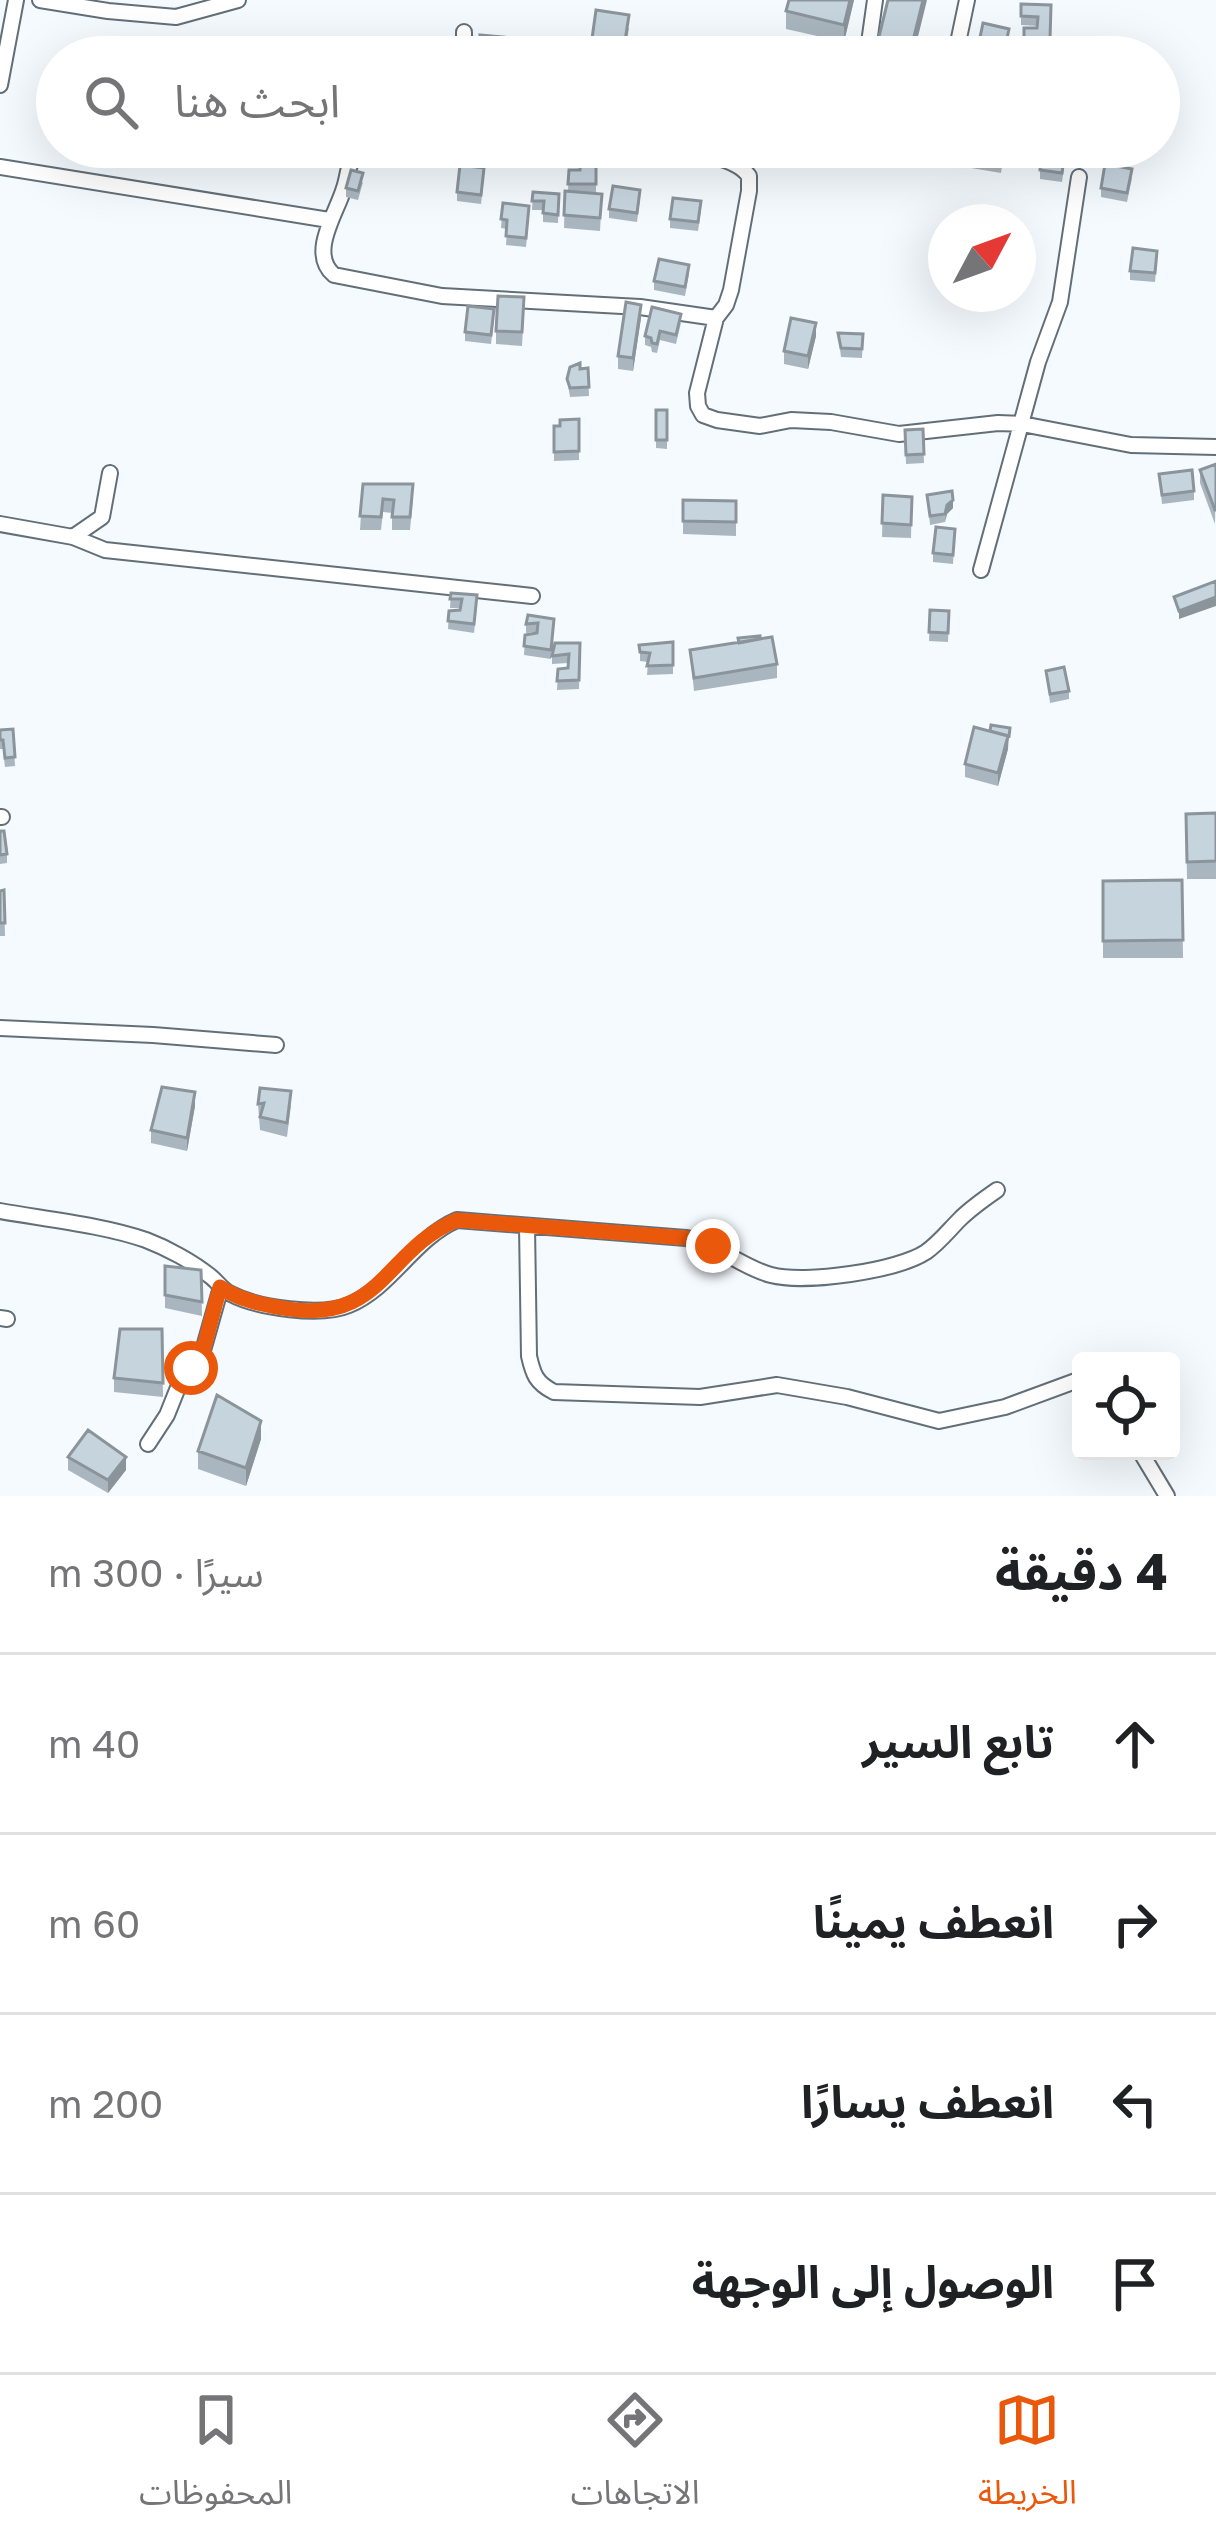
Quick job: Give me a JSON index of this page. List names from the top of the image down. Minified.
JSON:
{"north":"top right","page":{"search":"ابحث هنا","heading":["4 دقيقة","سيرًا · 300 m"],"list":[["تابع السير","40 m"],["انعطف يمينًا","60 m"],["انعطف يسارًا","200 m"],"الوصول إلى الوجهة"],"nav":["الخريطة","الاتجاهات","المحفوظات"]}}
